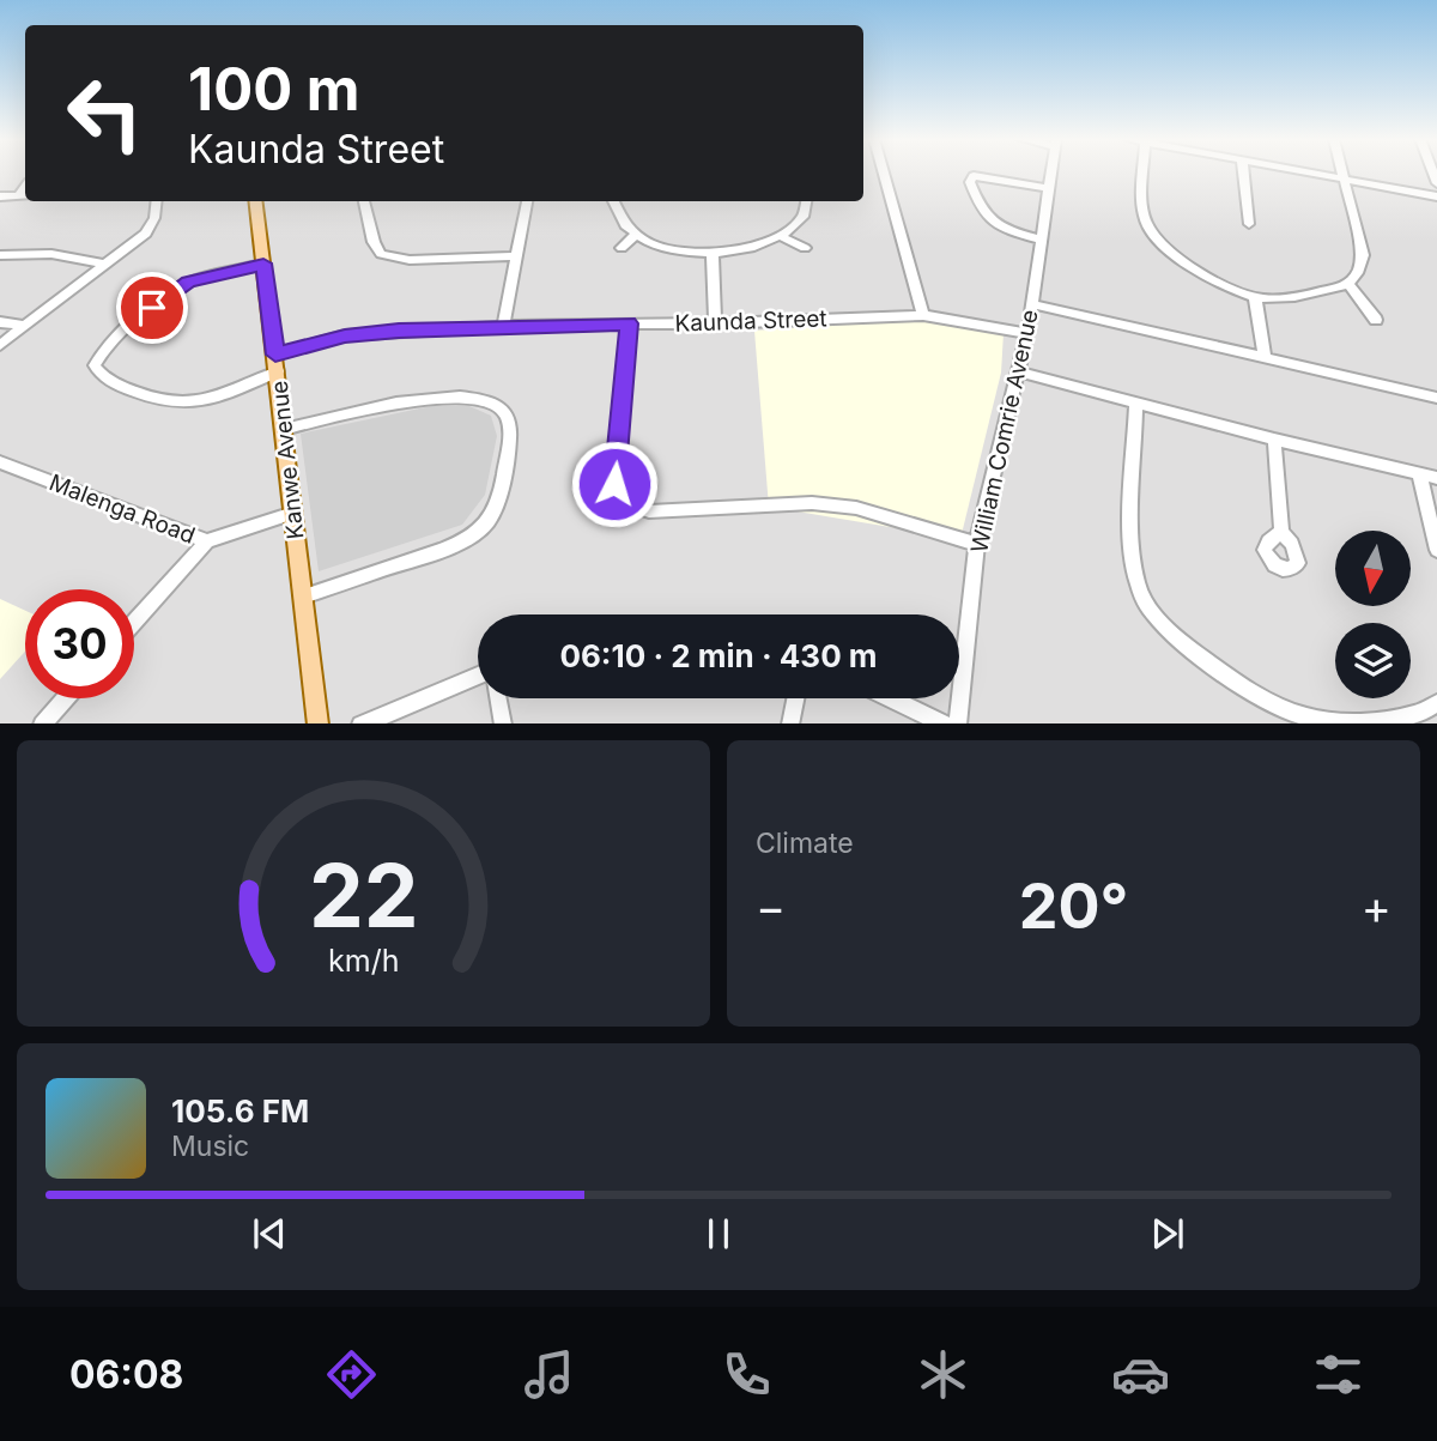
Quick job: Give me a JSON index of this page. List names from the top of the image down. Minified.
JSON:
{"streets":{"main road":["Kanwe Avenue"],"street":["Kaunda Street","William Comrie Avenue","Malenga Road"]},"crossings":[["Kaunda Street","William Comrie Avenue"],["Kaunda Street","Kanwe Avenue"],["Kanwe Avenue","Malenga Road"]],"north":"bottom","page":{"turn":["100 m","Kaunda Street"],"limit":"30","trip":"06:10 · 2 min · 430 m","tile":"Climate","heat":["−","20°","+"],"song":["105.6 FM","Music"],"tabs":"06:08","gauge":["22","km/h"]}}
